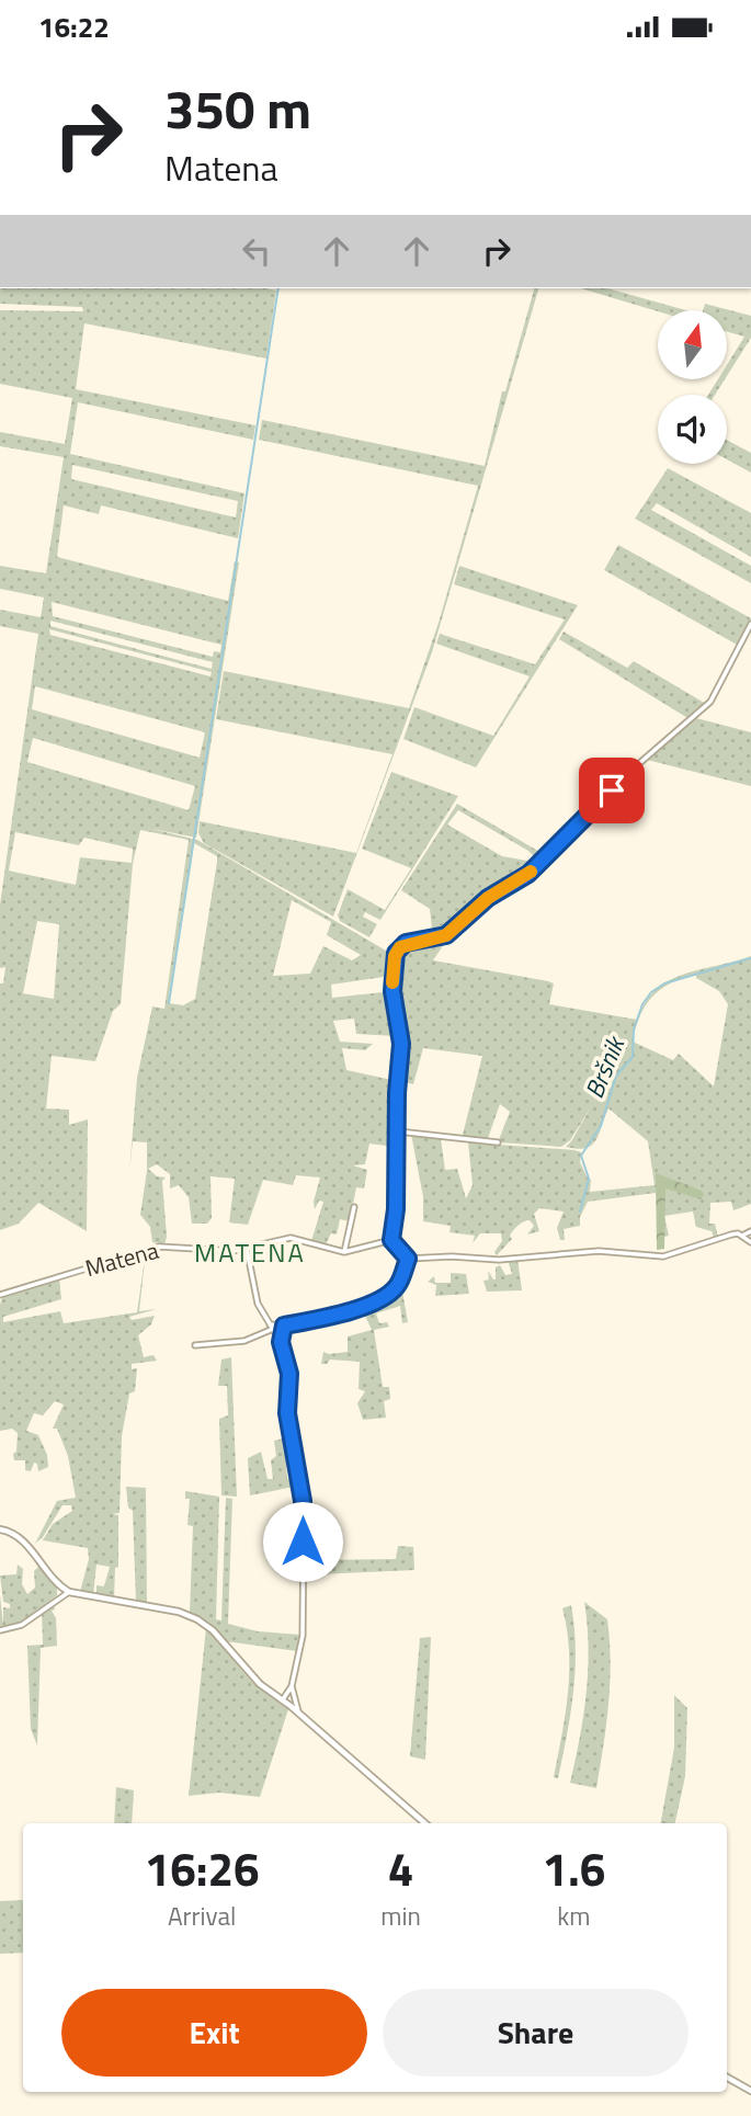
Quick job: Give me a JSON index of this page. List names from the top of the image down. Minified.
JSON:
{"streets":{"street":["Matena"]},"districts":["MATENA"],"water":["Bršnik"],"north":"top","page":{"status":"16:22","turn":["350 m","Matena"],"eta":["16:26","Arrival","4","min","1.6","km"],"buttons":["Exit","Share"]}}
